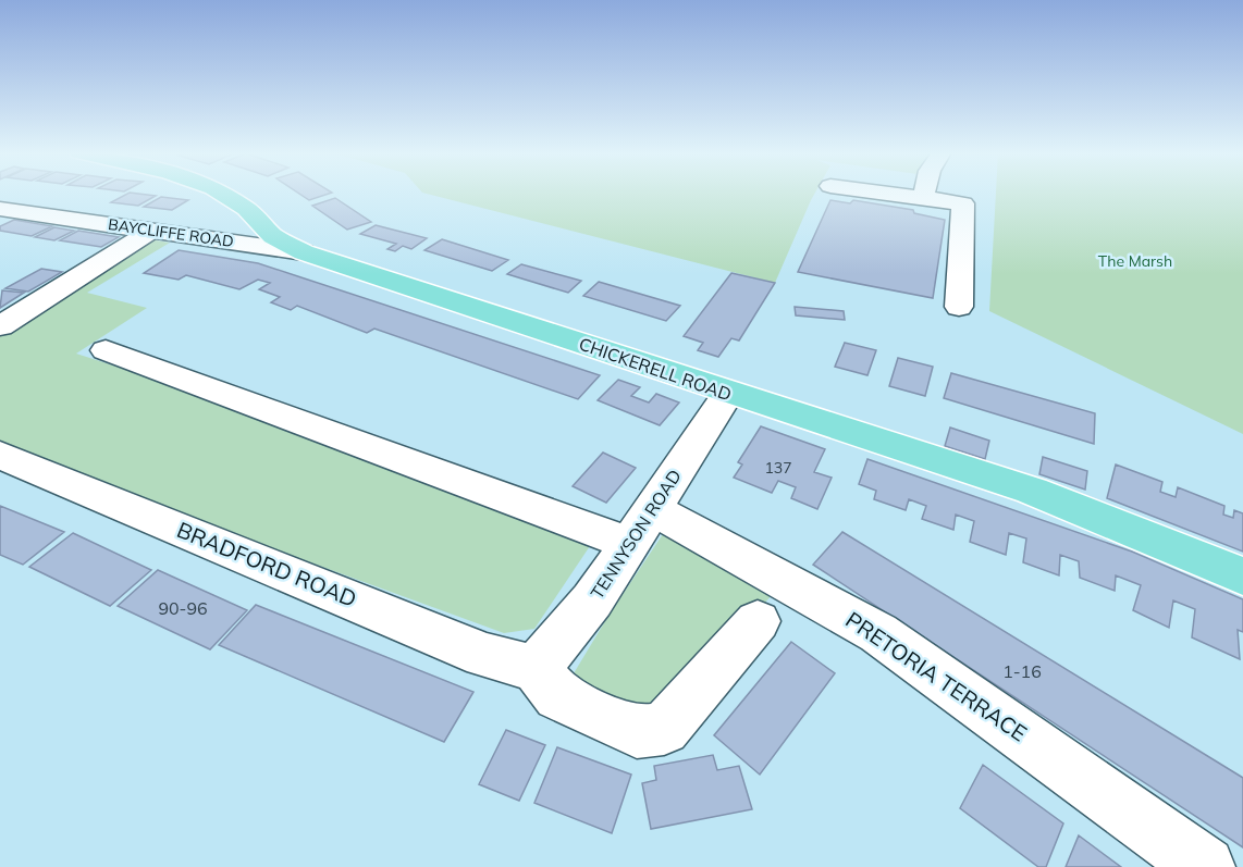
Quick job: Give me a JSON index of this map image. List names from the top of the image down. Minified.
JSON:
{"streets":{"main road":["CHICKERELL ROAD"],"street":["BAYCLIFFE ROAD","TENNYSON ROAD","BRADFORD ROAD","PRETORIA TERRACE"]},"crossings":[["BAYCLIFFE ROAD","CHICKERELL ROAD"],["CHICKERELL ROAD","TENNYSON ROAD"],["TENNYSON ROAD","BRADFORD ROAD"],["TENNYSON ROAD","PRETORIA TERRACE"]],"parks":["The Marsh"],"house_numbers":["137","90-96","1-16"]}
